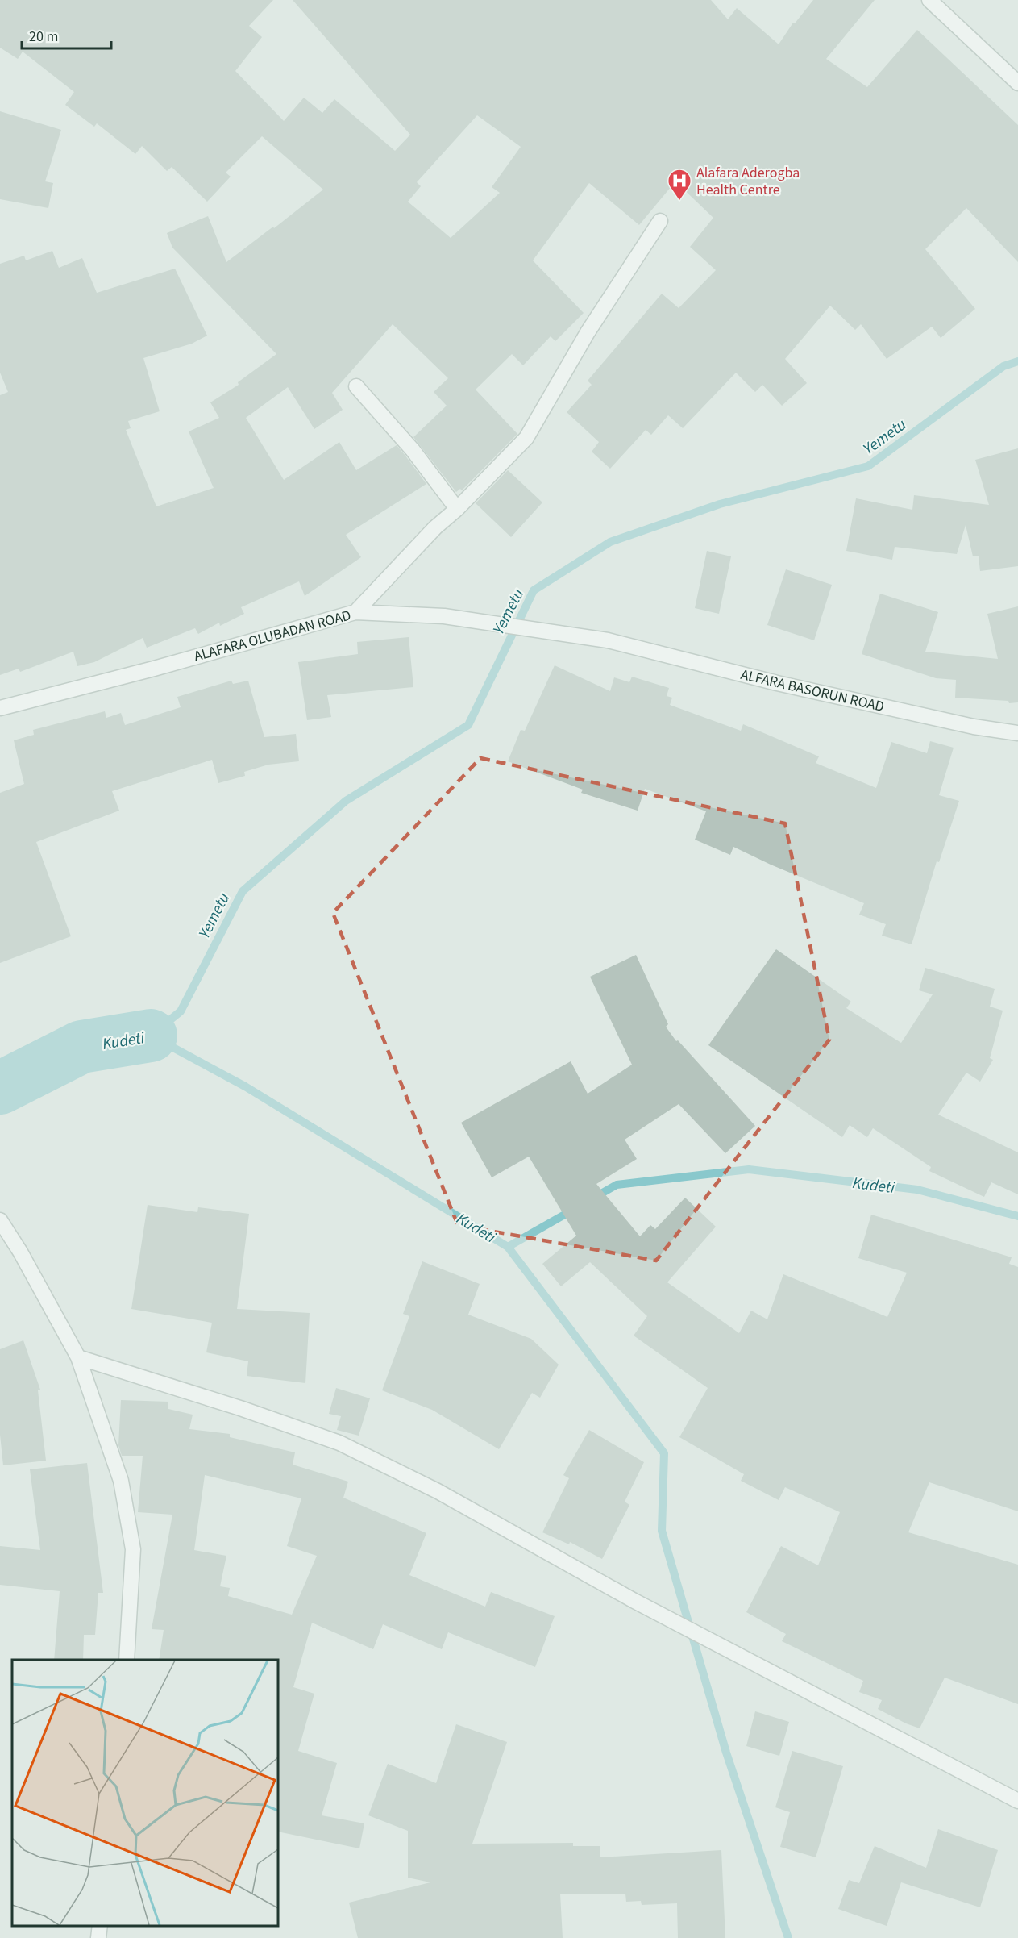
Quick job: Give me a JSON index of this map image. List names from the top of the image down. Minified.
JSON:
{"streets":{"street":["ALAFARA OLUBADAN ROAD","ALFARA BASORUN ROAD"]},"crossings":[["ALAFARA OLUBADAN ROAD","ALFARA BASORUN ROAD"]],"water":["Yemetu","Kudeti"],"places":{"hospital":["Alafara Aderogba Health Centre"]},"scale_bar":"20 m"}
